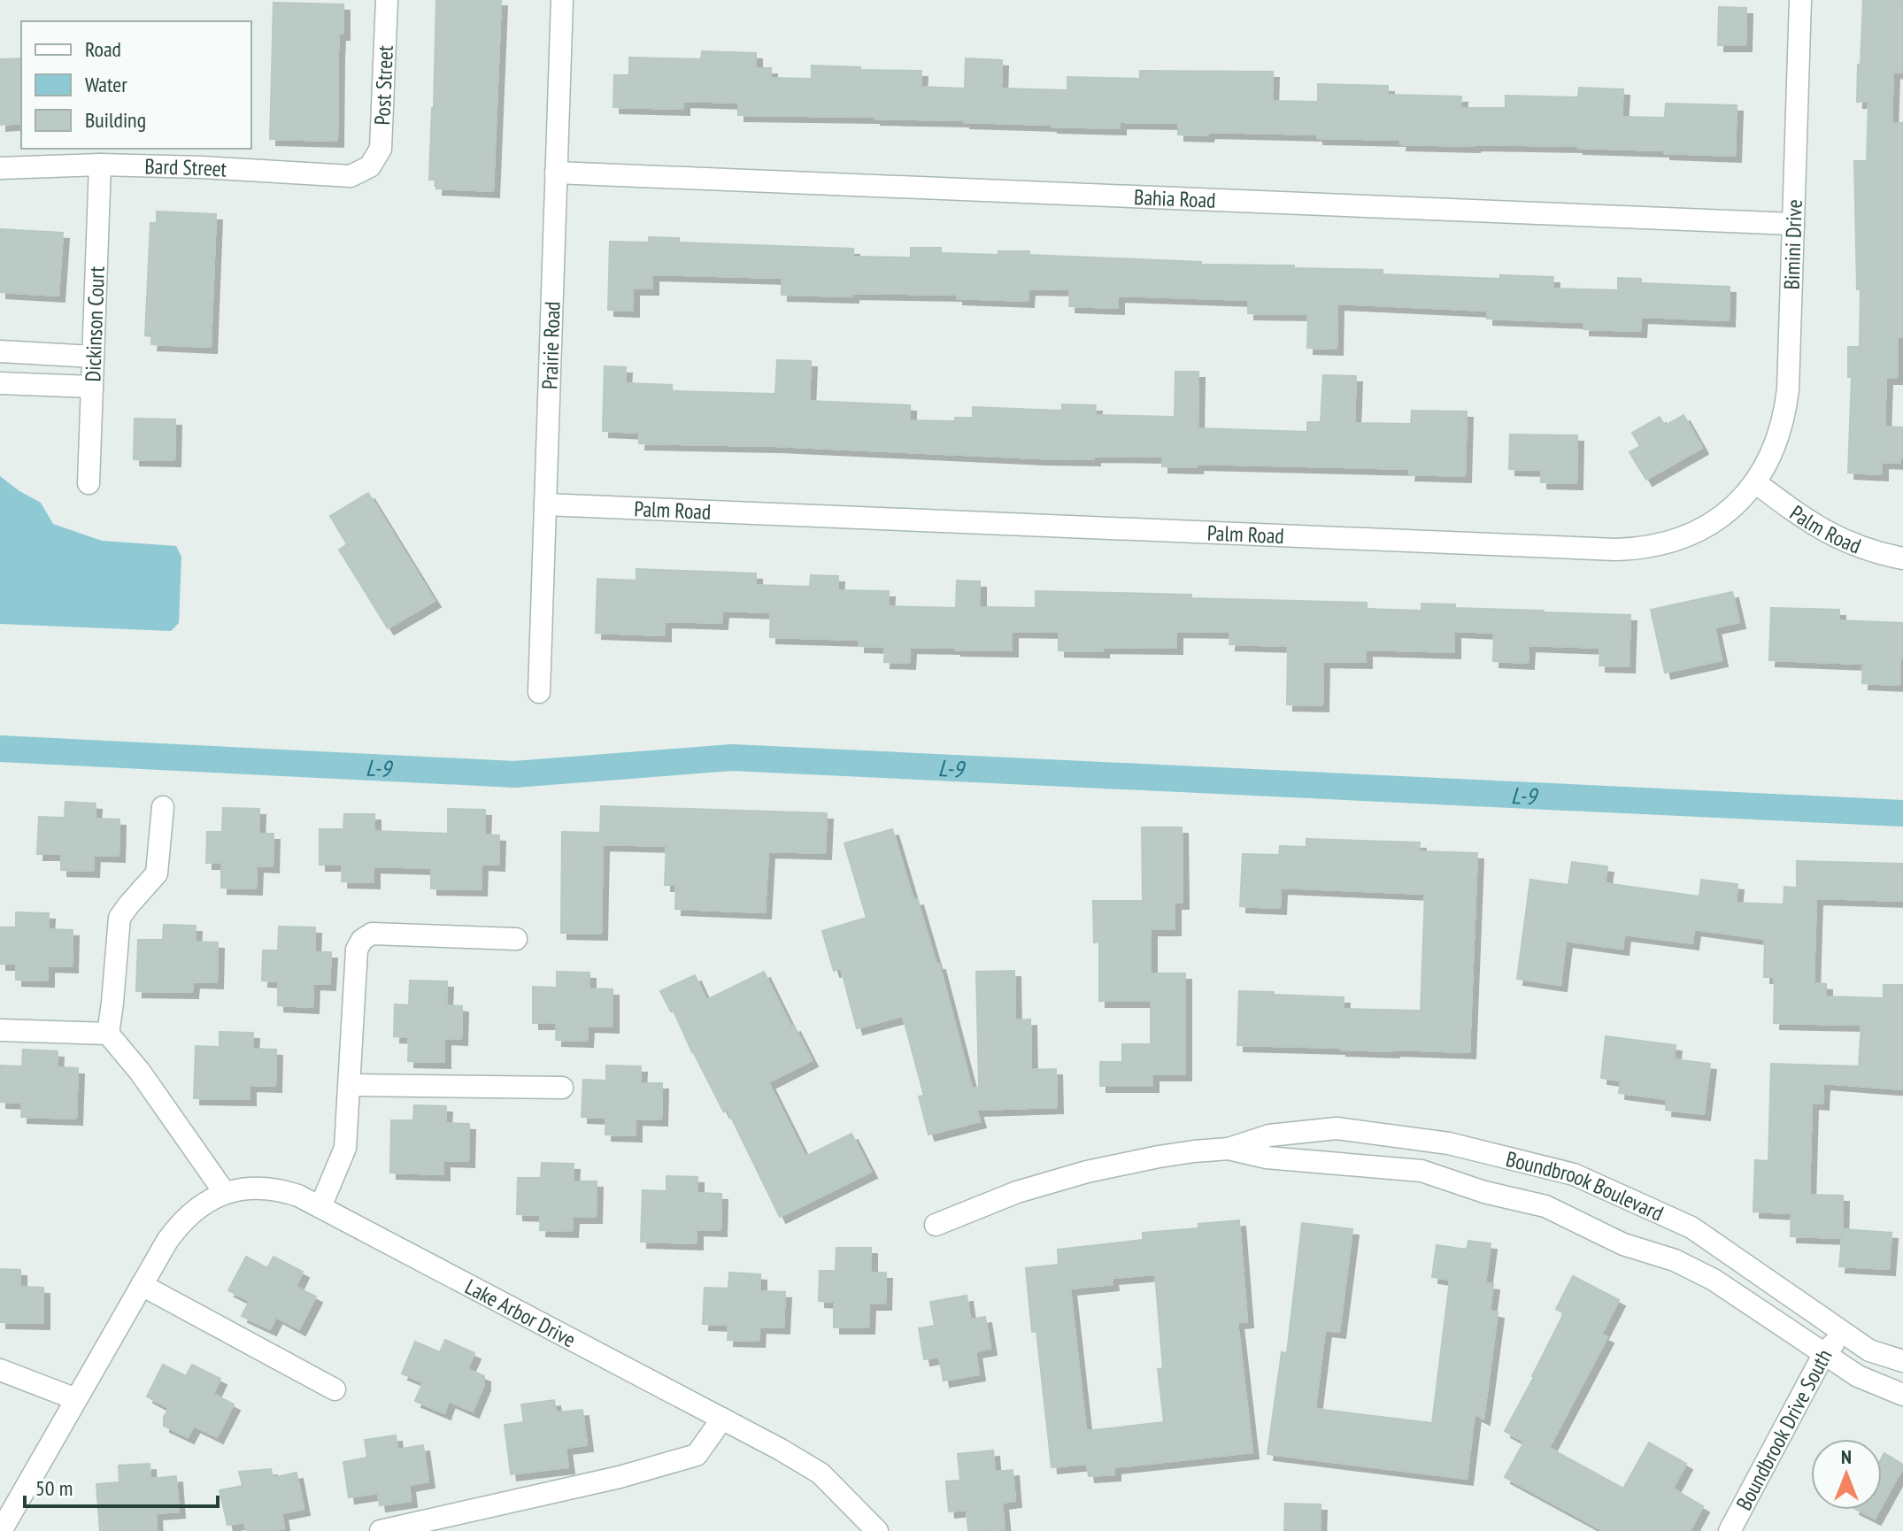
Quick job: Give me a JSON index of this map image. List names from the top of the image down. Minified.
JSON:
{"streets":{"street":["Post Street","Bard Street","Bahia Road","Bimini Drive","Dickinson Court","Prairie Road","Palm Road","Boundbrook Boulevard","Lake Arbor Drive","Boundbrook Drive South"]},"crossings":[["Post Street","Bard Street"],["Bard Street","Dickinson Court"],["Bahia Road","Bimini Drive"],["Bahia Road","Prairie Road"],["Bimini Drive","Palm Road"],["Prairie Road","Palm Road"],["Boundbrook Boulevard","Boundbrook Drive South"]],"water":["L-9"],"legend":["Road","Water","Building"],"scale_bar":"50 m","north":"top"}
